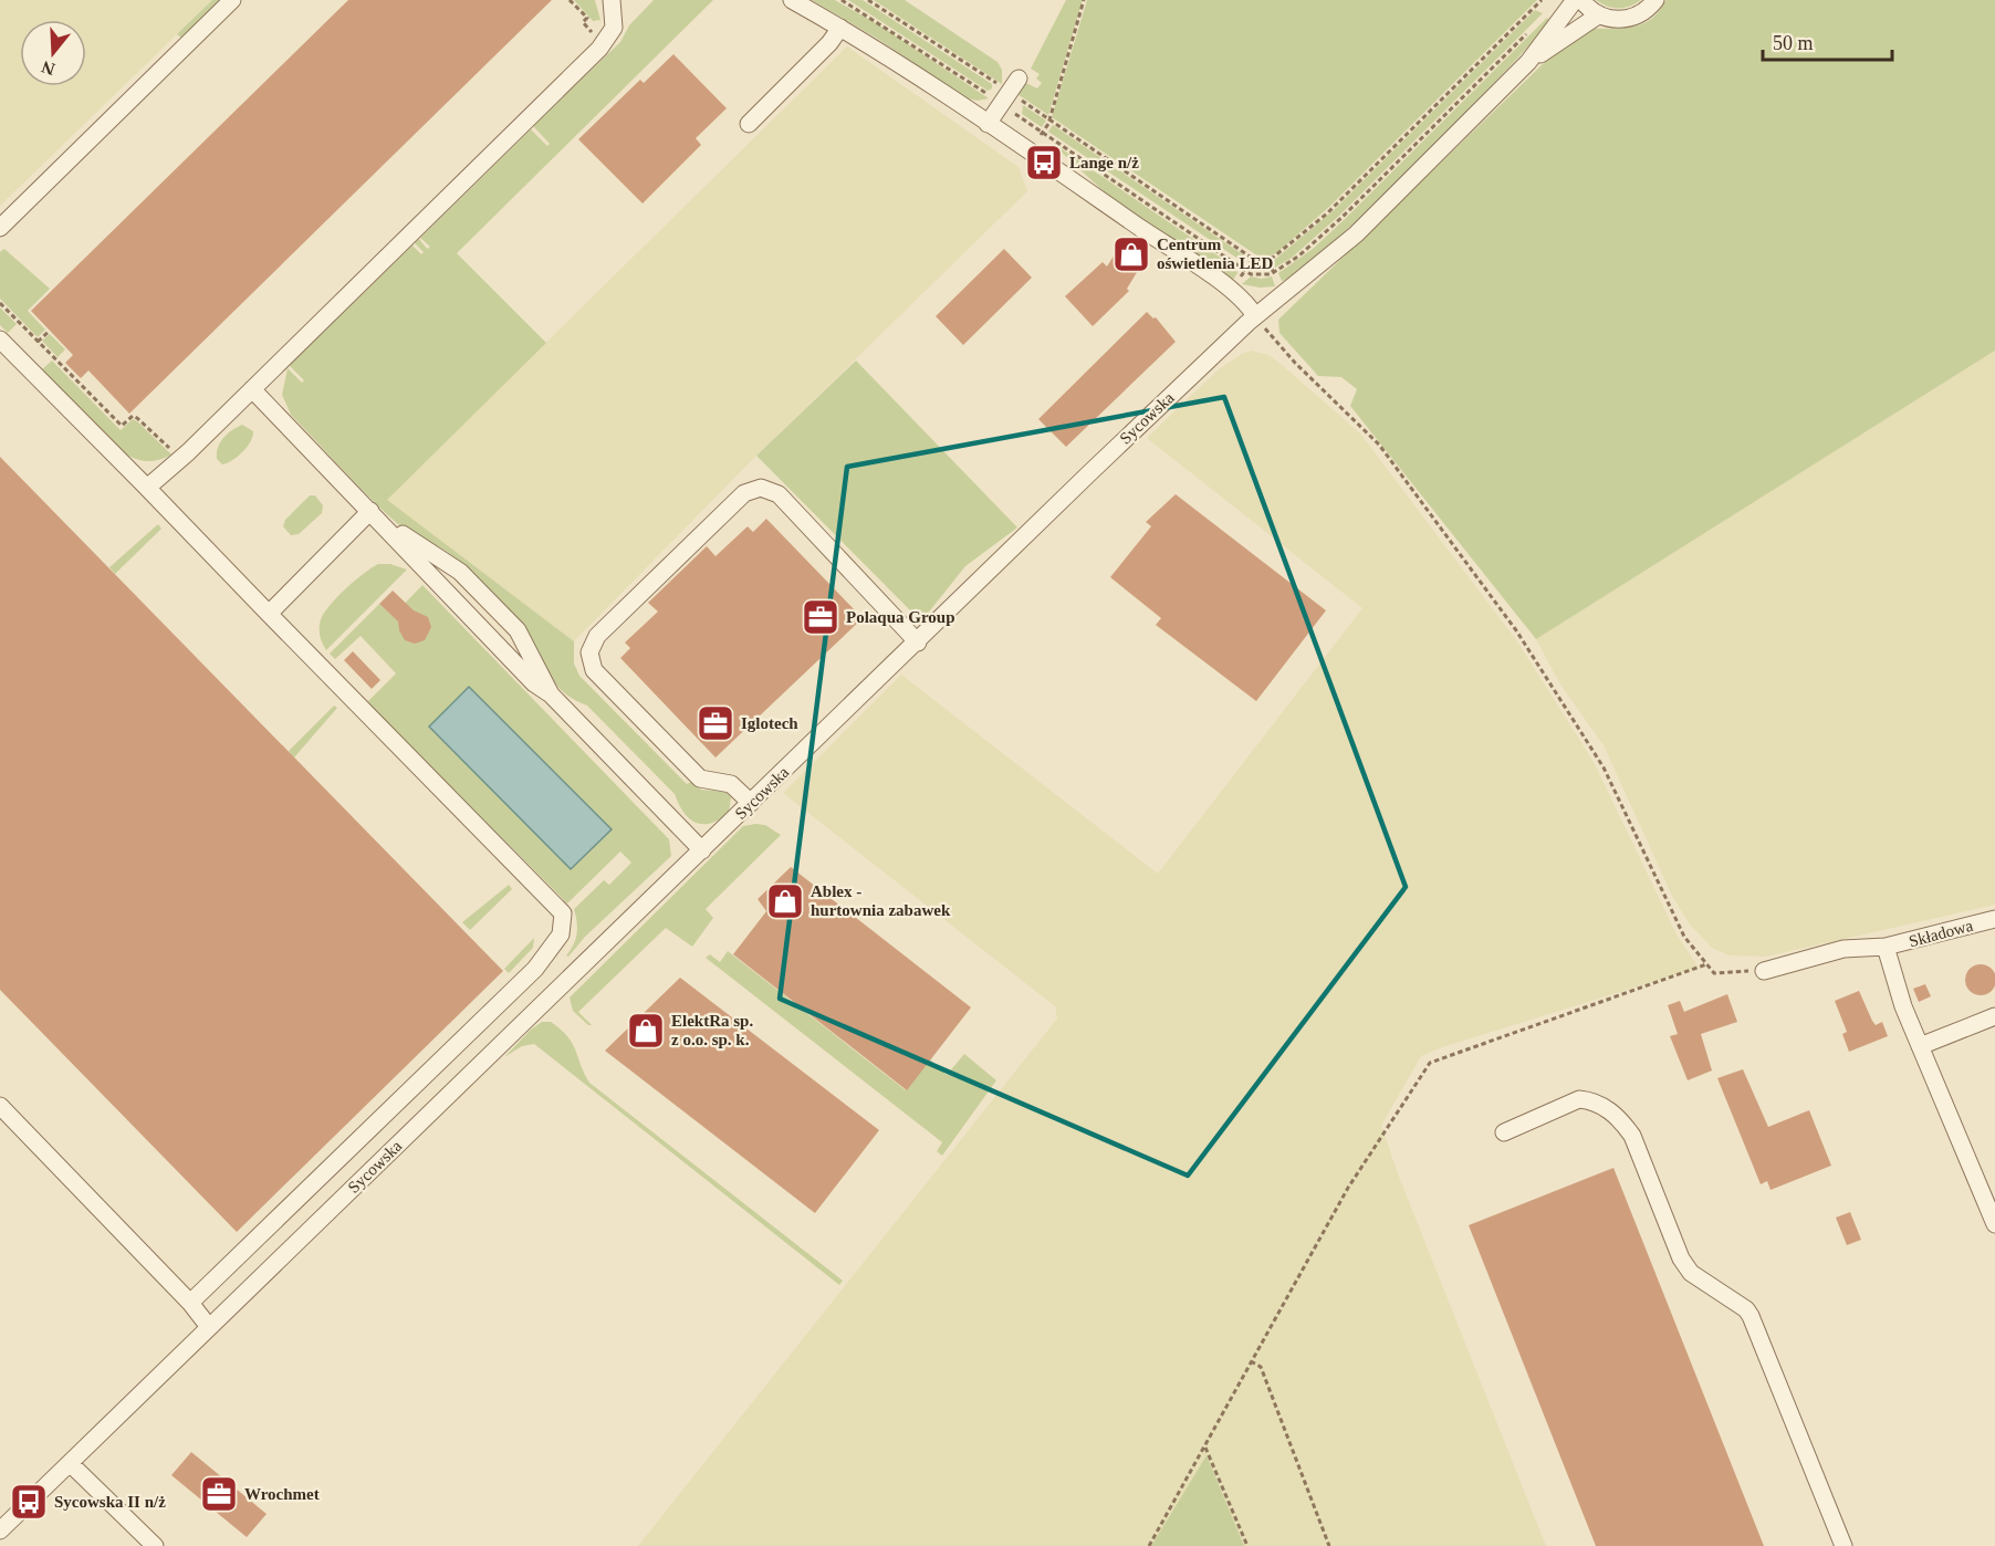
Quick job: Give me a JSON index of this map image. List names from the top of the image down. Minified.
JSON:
{"streets":{"street":["Sycowska","Składowa"]},"places":{"bus stop":["Lange n/ż","Sycowska II n/ż"],"shop":["Centrum oświetlenia LED","Ablex - hurtownia zabawek","ElektRa sp. z o.o. sp. k."],"office":["Polaqua Group","Iglotech","Wrochmet"]},"scale_bar":"50 m","north":"bottom"}
